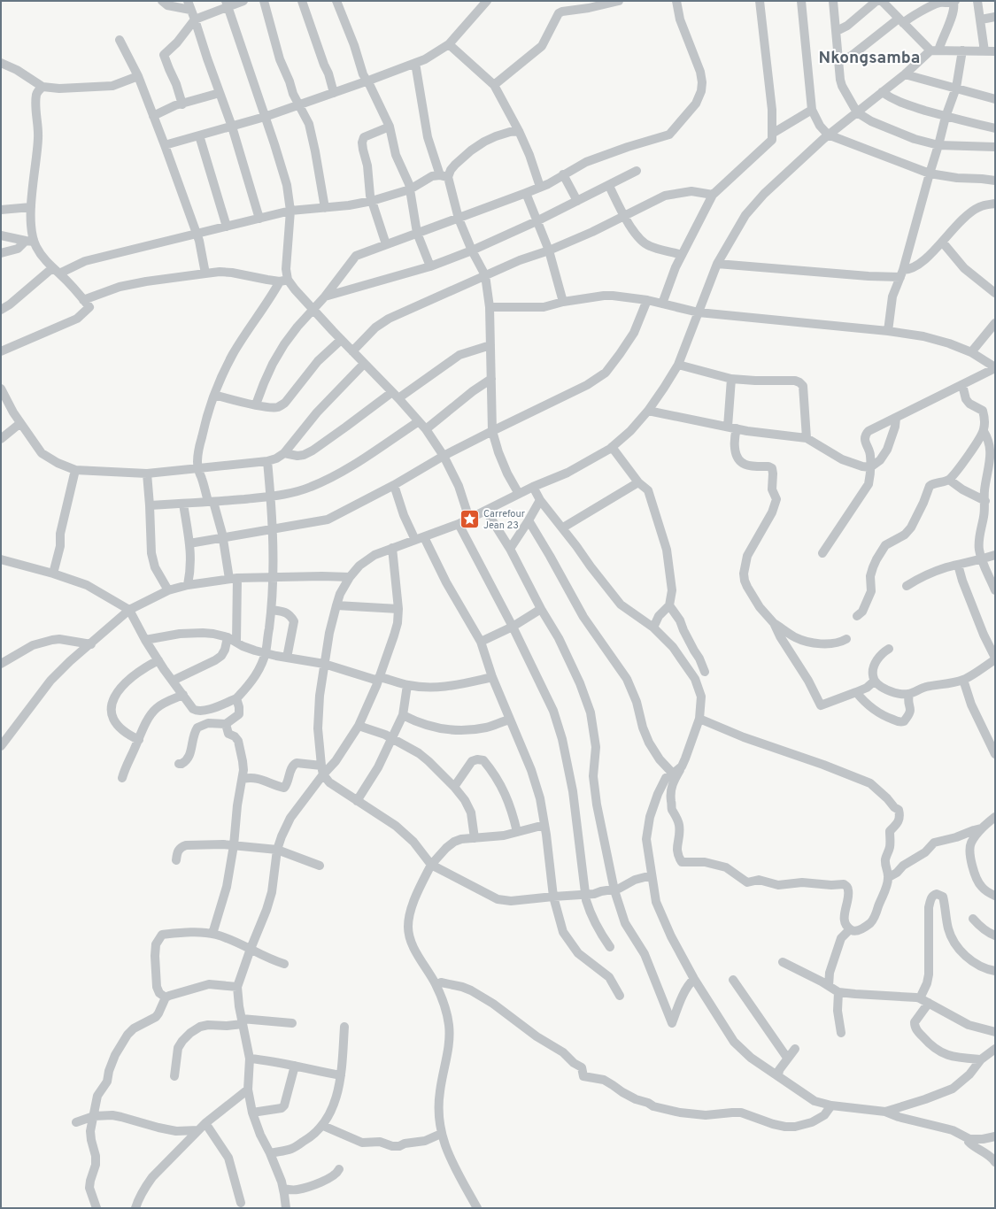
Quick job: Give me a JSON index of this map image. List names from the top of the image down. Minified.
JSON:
{"districts":["Nkongsamba"],"places":{"place":["Carrefour Jean 23"]}}
